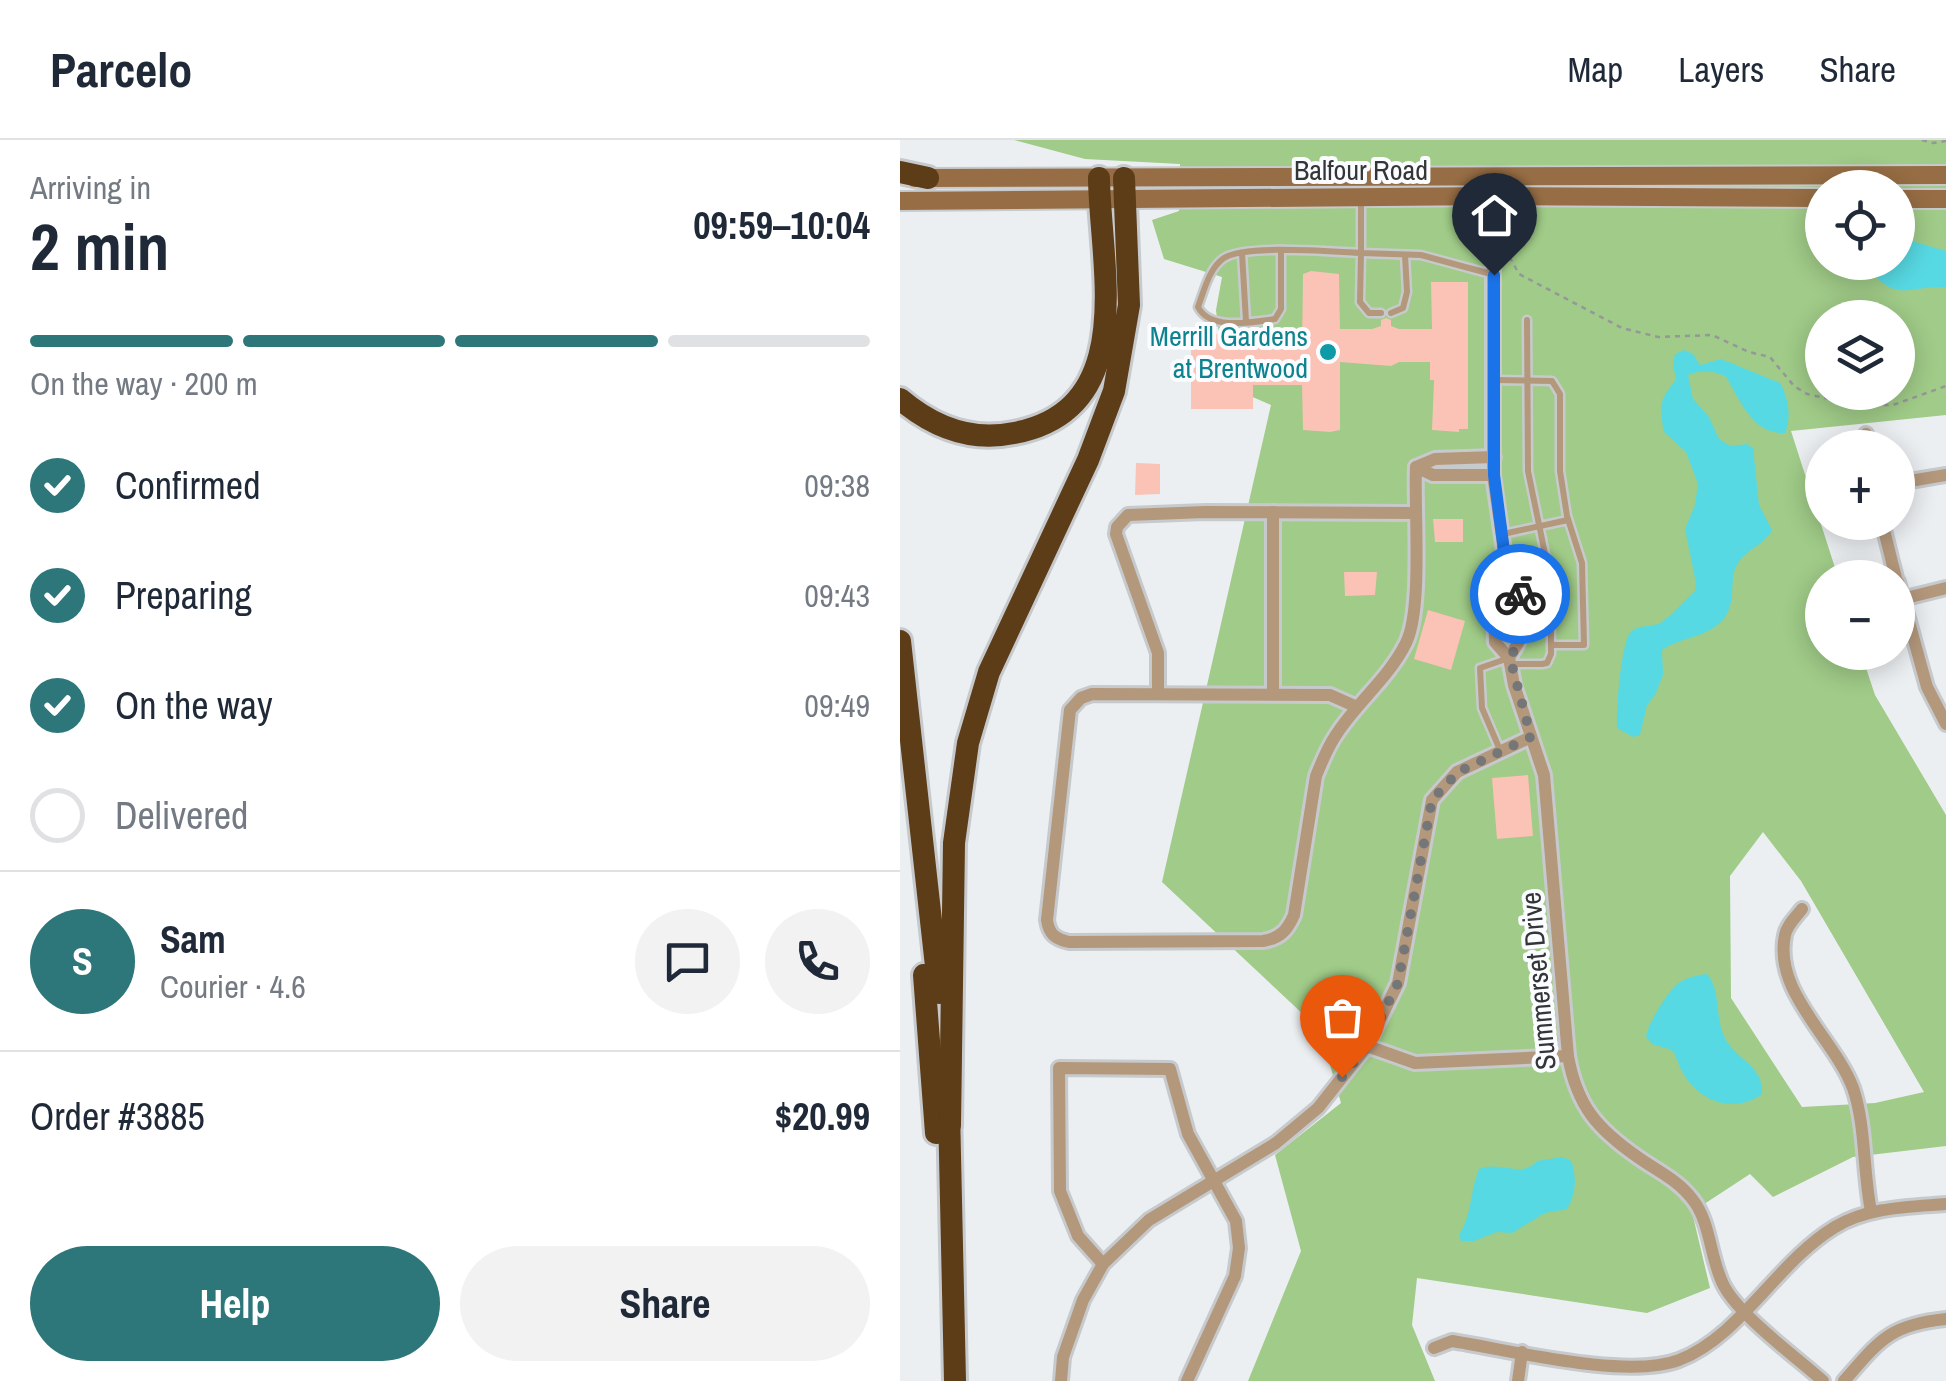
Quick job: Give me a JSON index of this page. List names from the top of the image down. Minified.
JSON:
{"streets":{"main road":["Balfour Road"],"street":["Summerset Drive"]},"crossings":[["Balfour Road","Summerset Drive"]],"places":["Merrill Gardens at Brentwood"],"page":{"header":"Parcelo","nav":["Map","Layers","Share"],"heading":["2 min","Arriving in","09:59–10:04"],"panel":["Sam","Courier · 4.6","Order #3885","$20.99"],"map_buttons":["+","−"],"bar":"On the way · 200 m","list":[["Confirmed","09:38"],["Preparing","09:43"],["On the way","09:49"],"Delivered"],"round":"S","buttons":["Help","Share"]}}
